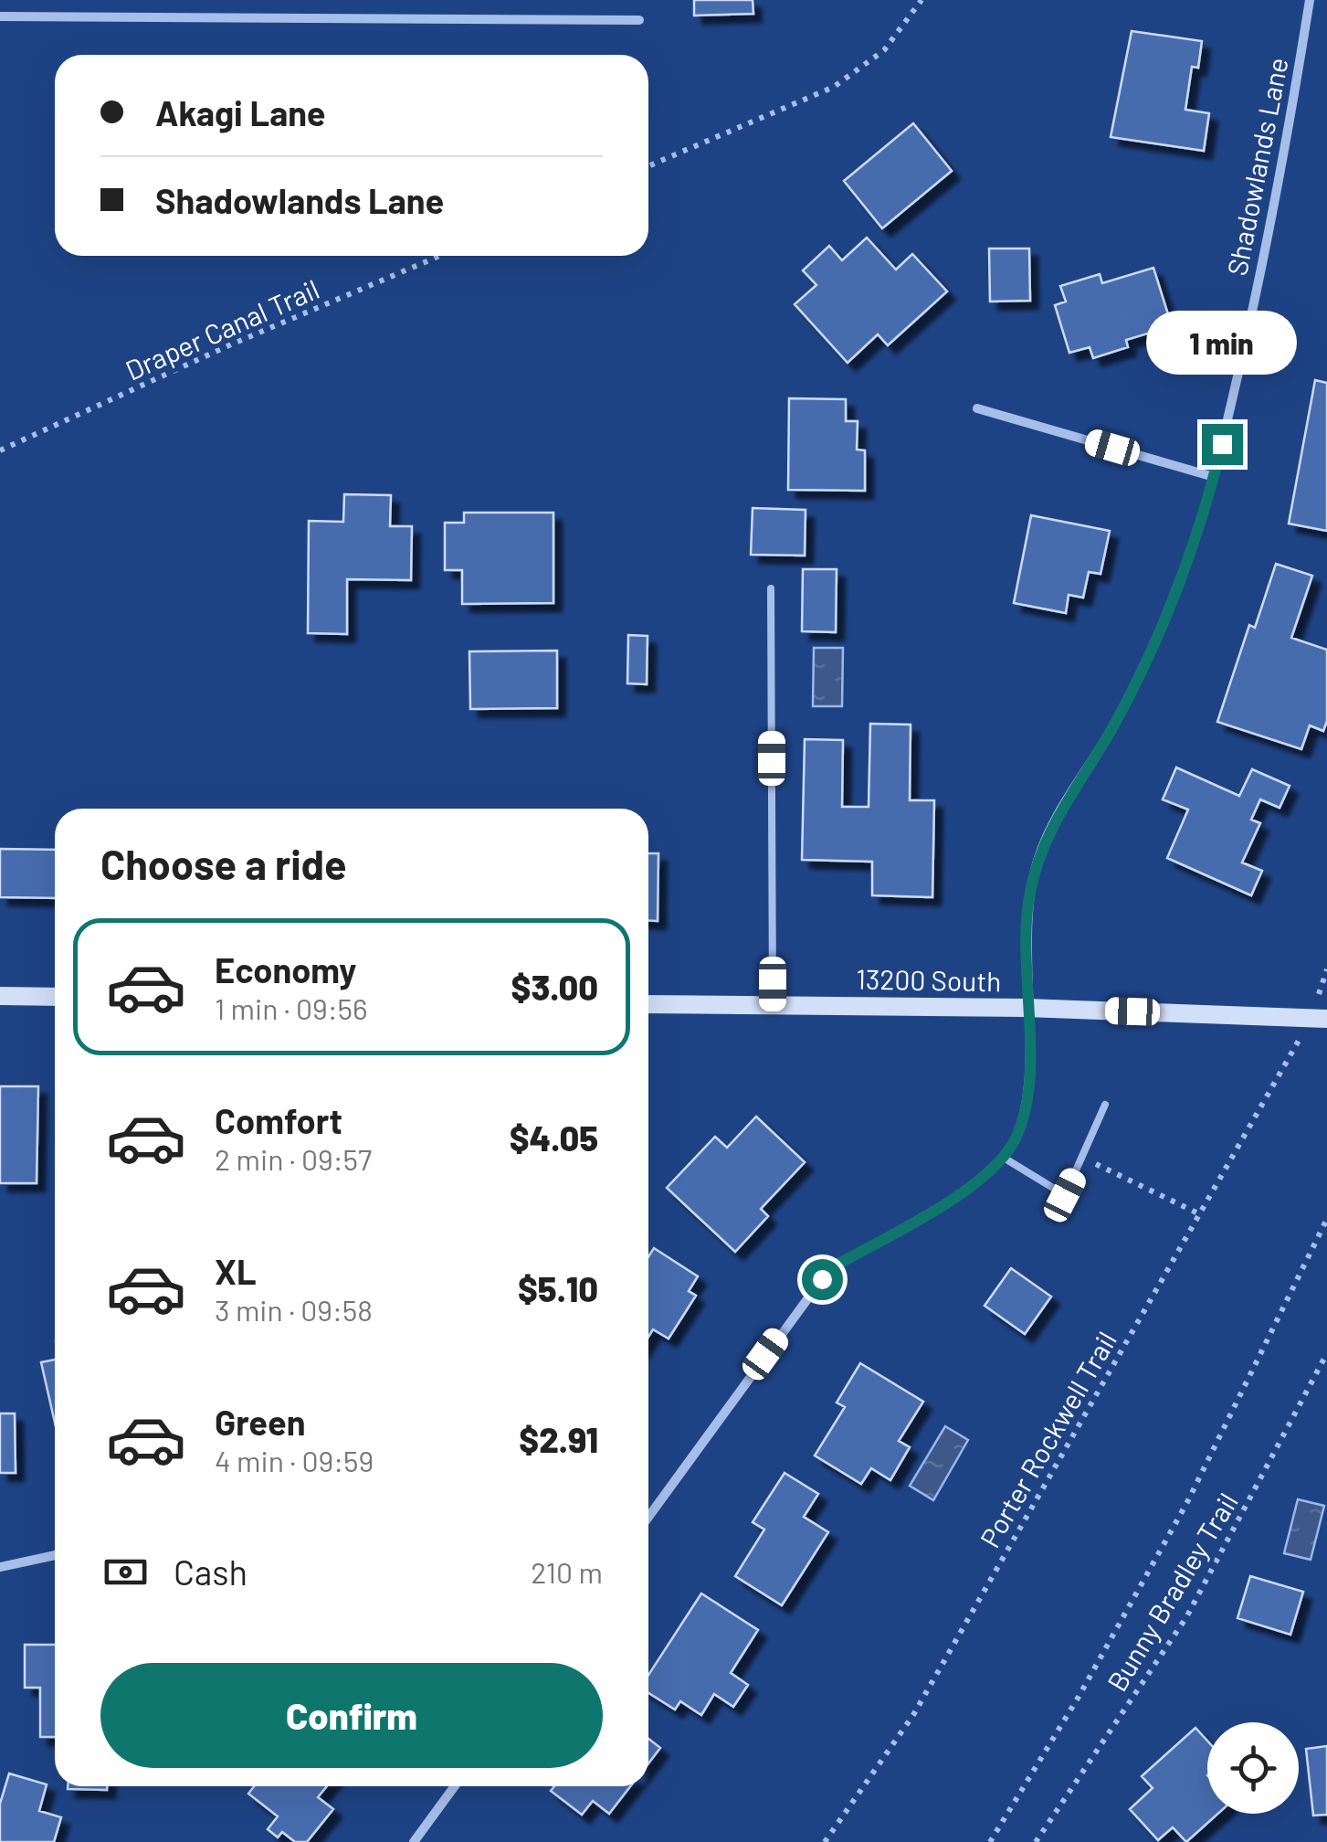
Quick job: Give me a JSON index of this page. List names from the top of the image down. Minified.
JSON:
{"streets":{"street":["Shadowlands Lane","13200 South"],"path":["Draper Canal Trail","Porter Rockwell Trail","Bunny Bradley Trail"]},"crossings":[["Shadowlands Lane","13200 South"]],"page":{"banner":["Akagi Lane","Shadowlands Lane"],"bubble":"1 min","heading":"Choose a ride","list":[{"name":"Economy","note":"1 min · 09:56","value":"$3.00"},{"name":"Comfort","note":"2 min · 09:57","value":"$4.05"},{"name":"XL","note":"3 min · 09:58","value":"$5.10"},{"name":"Green","note":"4 min · 09:59","value":"$2.91"}],"pay":["Cash","210 m"],"buttons":"Confirm"}}
